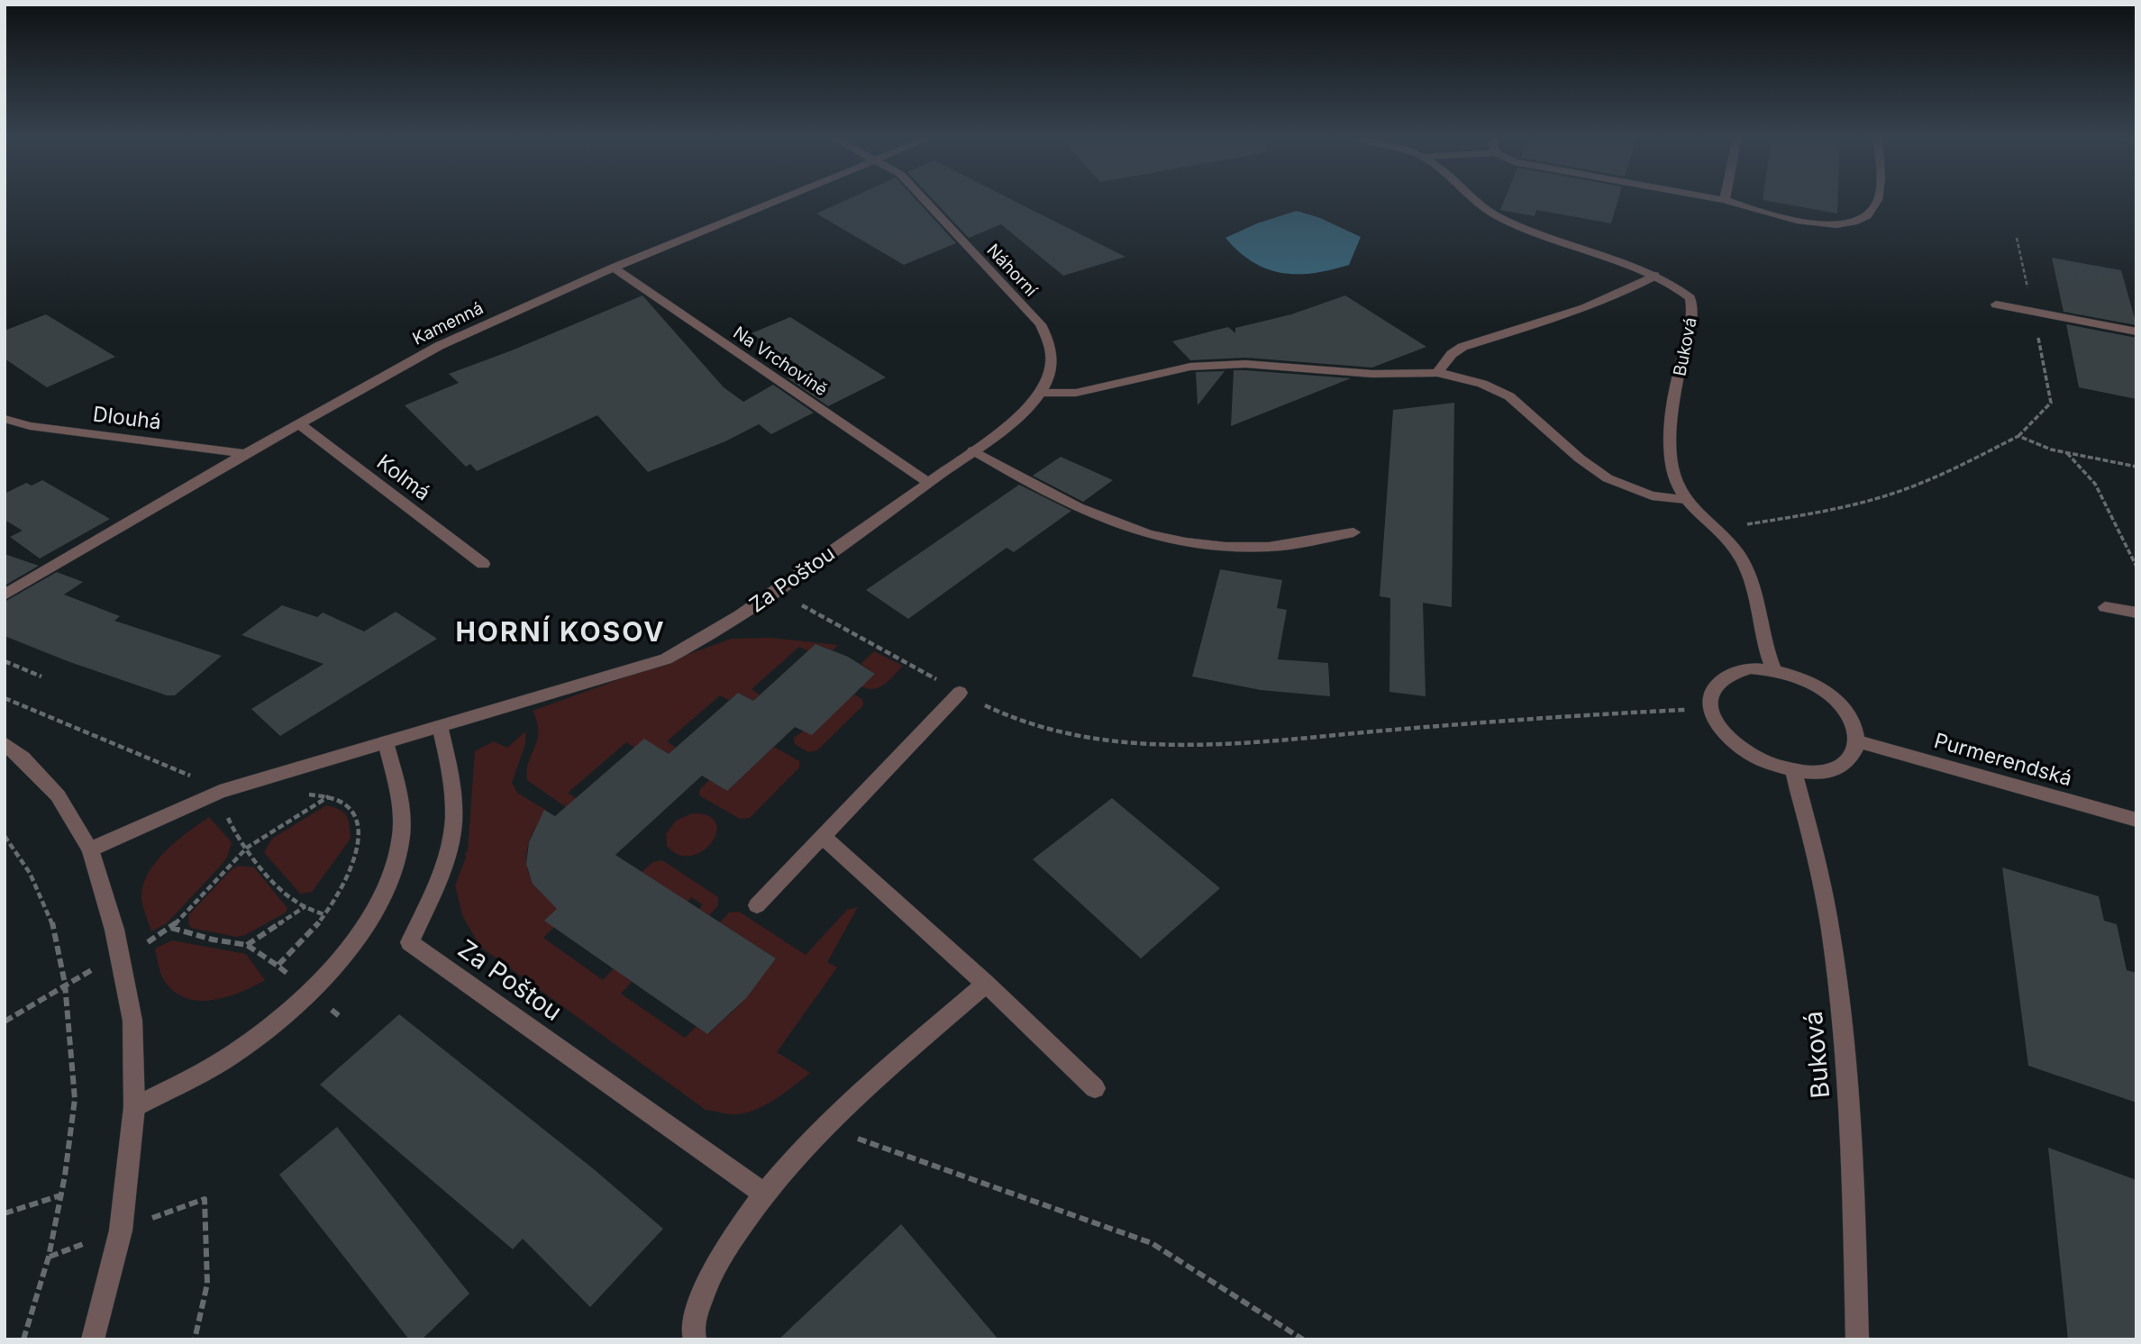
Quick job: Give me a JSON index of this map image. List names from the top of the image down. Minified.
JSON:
{"streets":{"street":["Náhorní","Kamenná","Buková","Na Vrchovině","Dlouhá","Kolmá","Za Poštou","Purmerendská"]},"crossings":[["Náhorní","Za Poštou"],["Kamenná","Na Vrchovině"],["Kamenná","Dlouhá"],["Kamenná","Kolmá"],["Buková","Purmerendská"],["Na Vrchovině","Za Poštou"]],"districts":["HORNÍ KOSOV"]}
